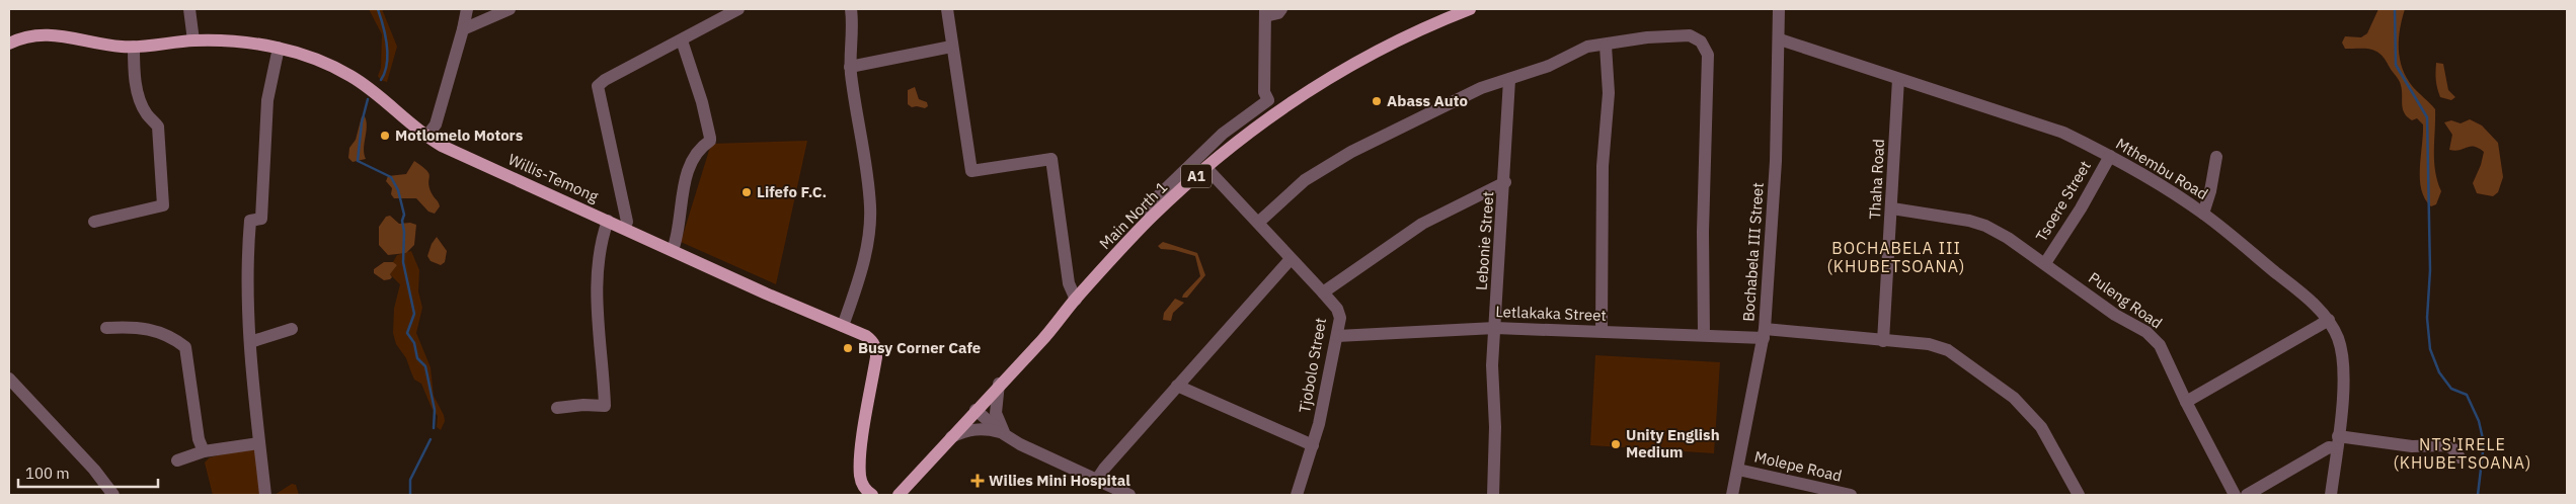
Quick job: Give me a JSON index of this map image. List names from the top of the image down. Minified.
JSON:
{"streets":{"main road":["A1","Willis-Temong","Main North 1"],"street":["Mthembu Road","Thaha Road","Tsoere Street","Lebonie Street","Bochabela III Street","Puleng Road","Letlakaka Street","Tjobolo Street","Molepe Road"]},"crossings":[["Mthembu Road","Thaha Road"],["Mthembu Road","Tsoere Street"],["Mthembu Road","Bochabela III Street"],["Thaha Road","Puleng Road"],["Thaha Road","Letlakaka Street"],["Tsoere Street","Puleng Road"],["Main North 1","Tjobolo Street"],["Lebonie Street","Letlakaka Street"],["Bochabela III Street","Letlakaka Street"],["Bochabela III Street","Molepe Road"],["Letlakaka Street","Tjobolo Street"]],"districts":["BOCHABELA III (KHUBETSOANA)","NTS'IRELE (KHUBETSOANA)"],"places":{"other":["Abass Auto","Motlomelo Motors","Lifefo F.C.","Busy Corner Cafe","Unity English Medium"],"health":["Wilies Mini Hospital"]},"scale_bar":"100 m"}
